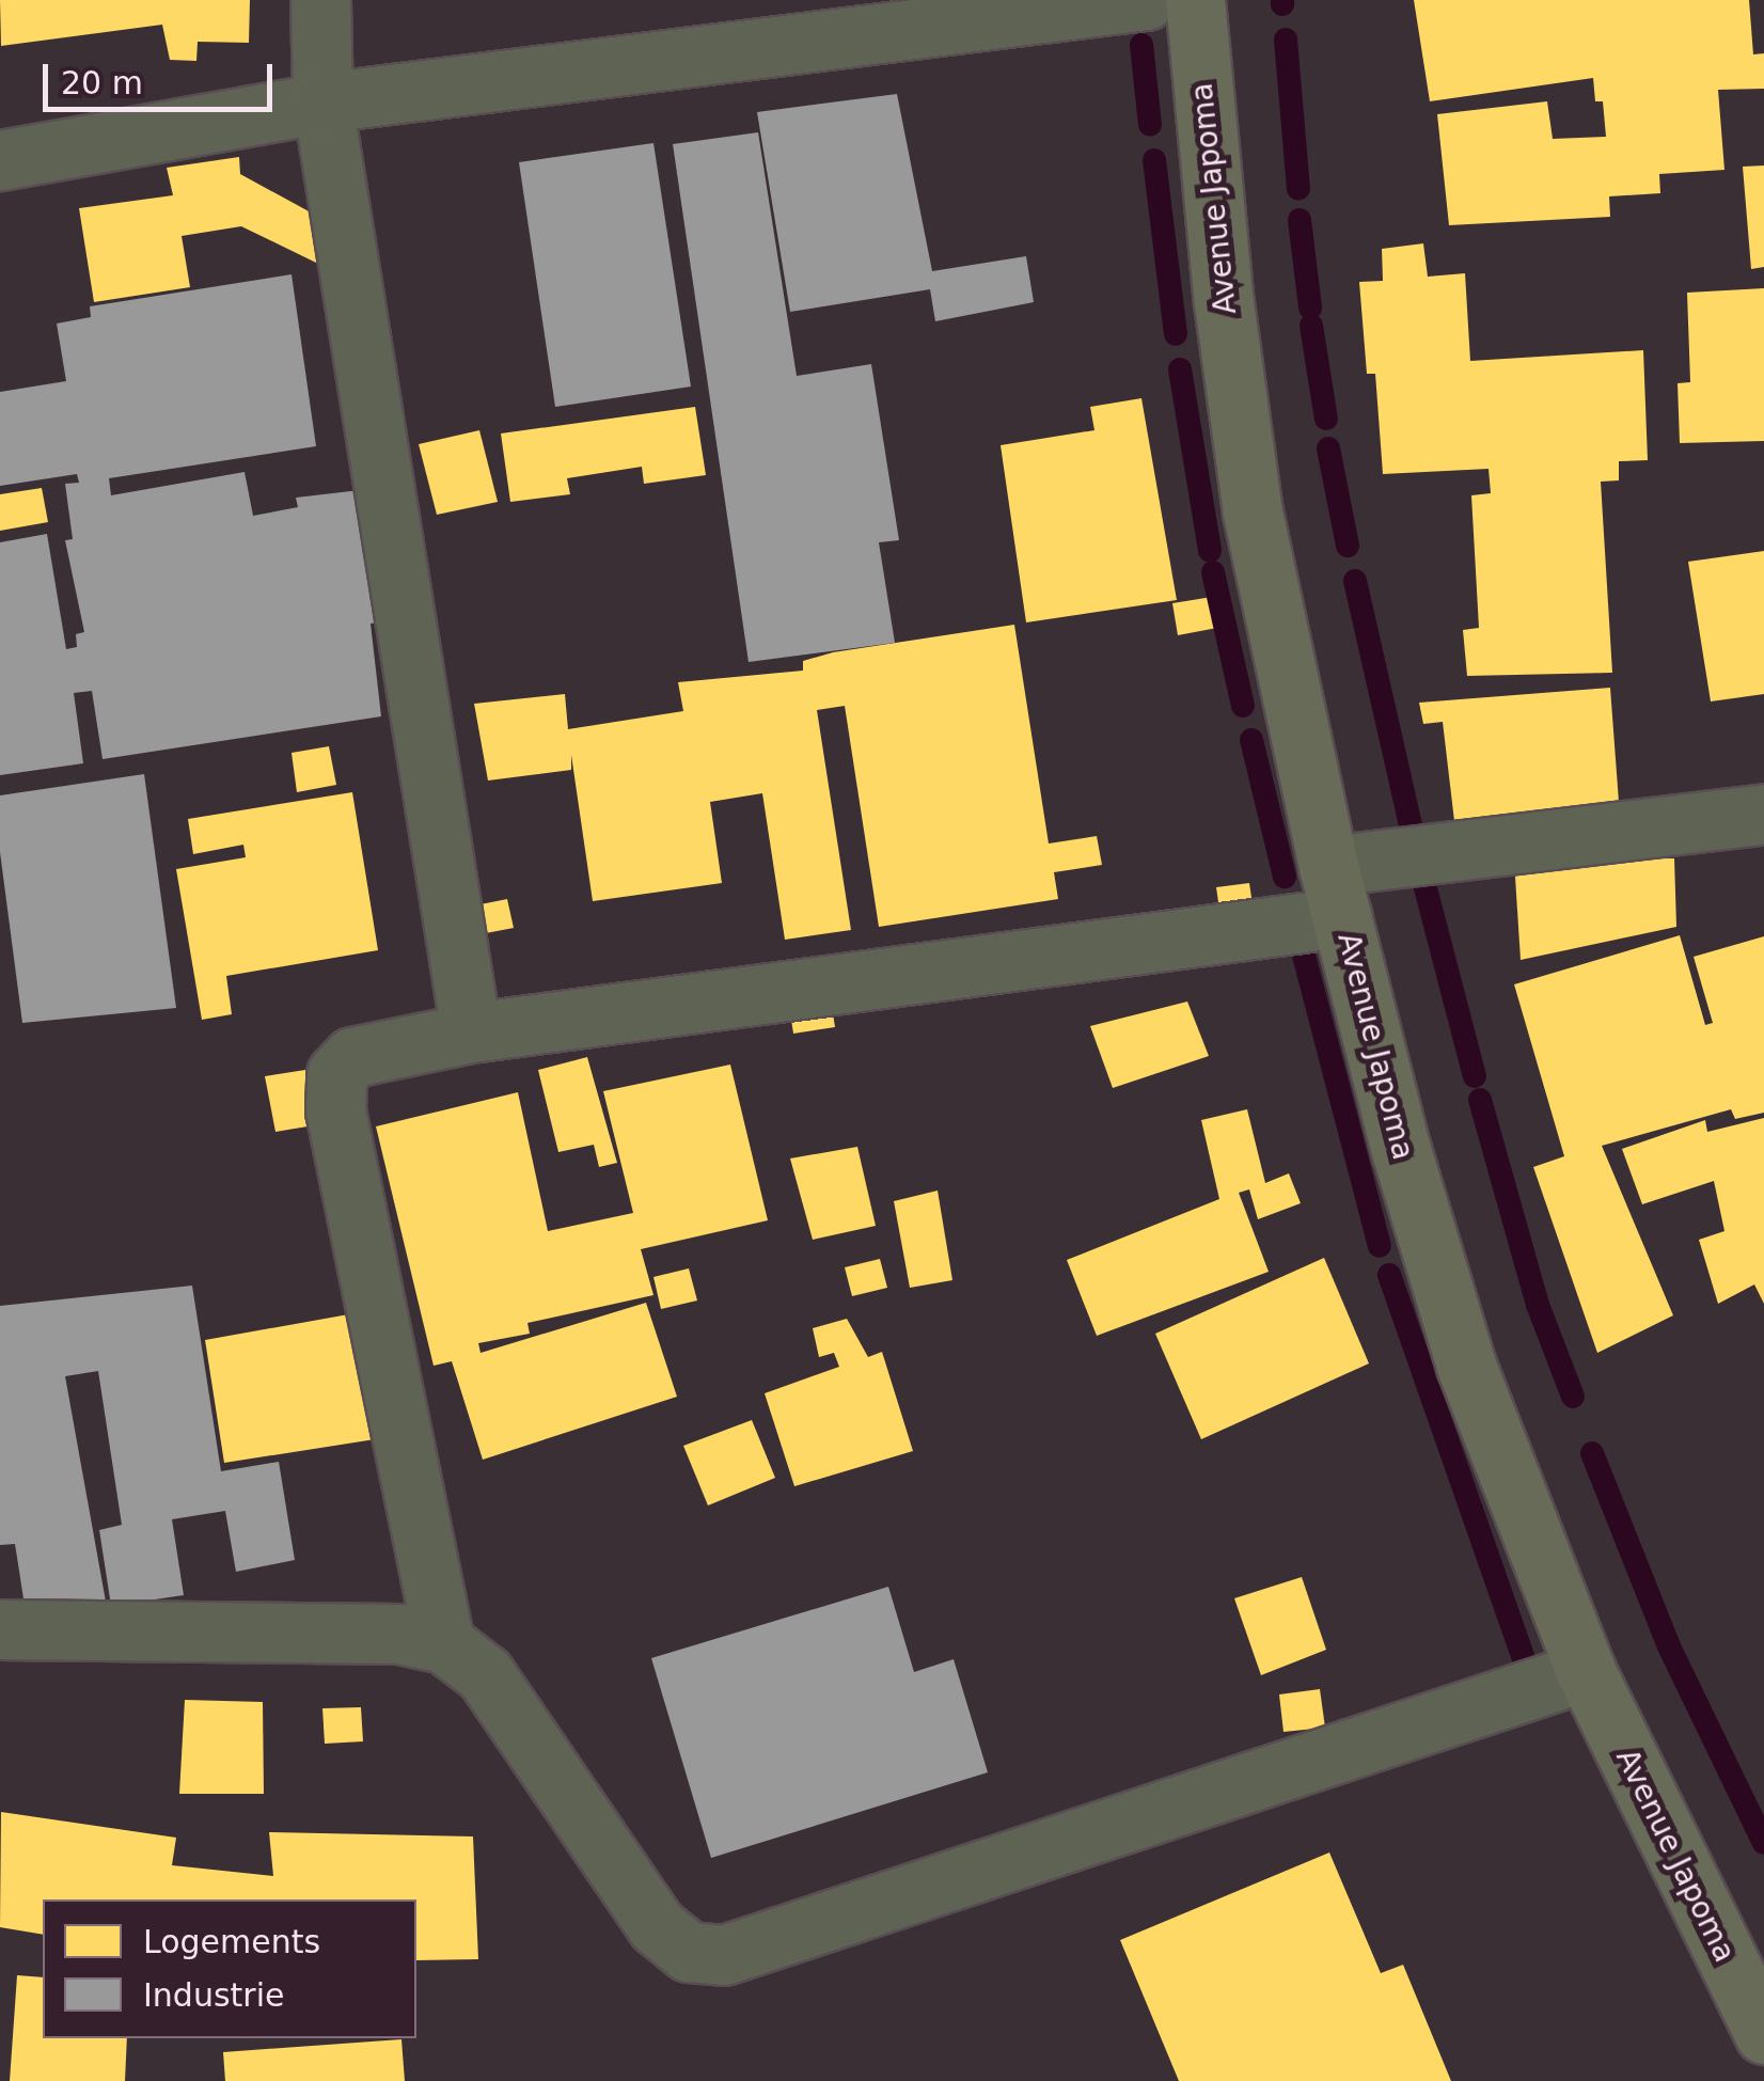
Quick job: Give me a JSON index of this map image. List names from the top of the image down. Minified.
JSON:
{"streets":{"main road":["Avenue Japoma"]},"legend":["Logements","Industrie"],"scale_bar":"20 m"}
